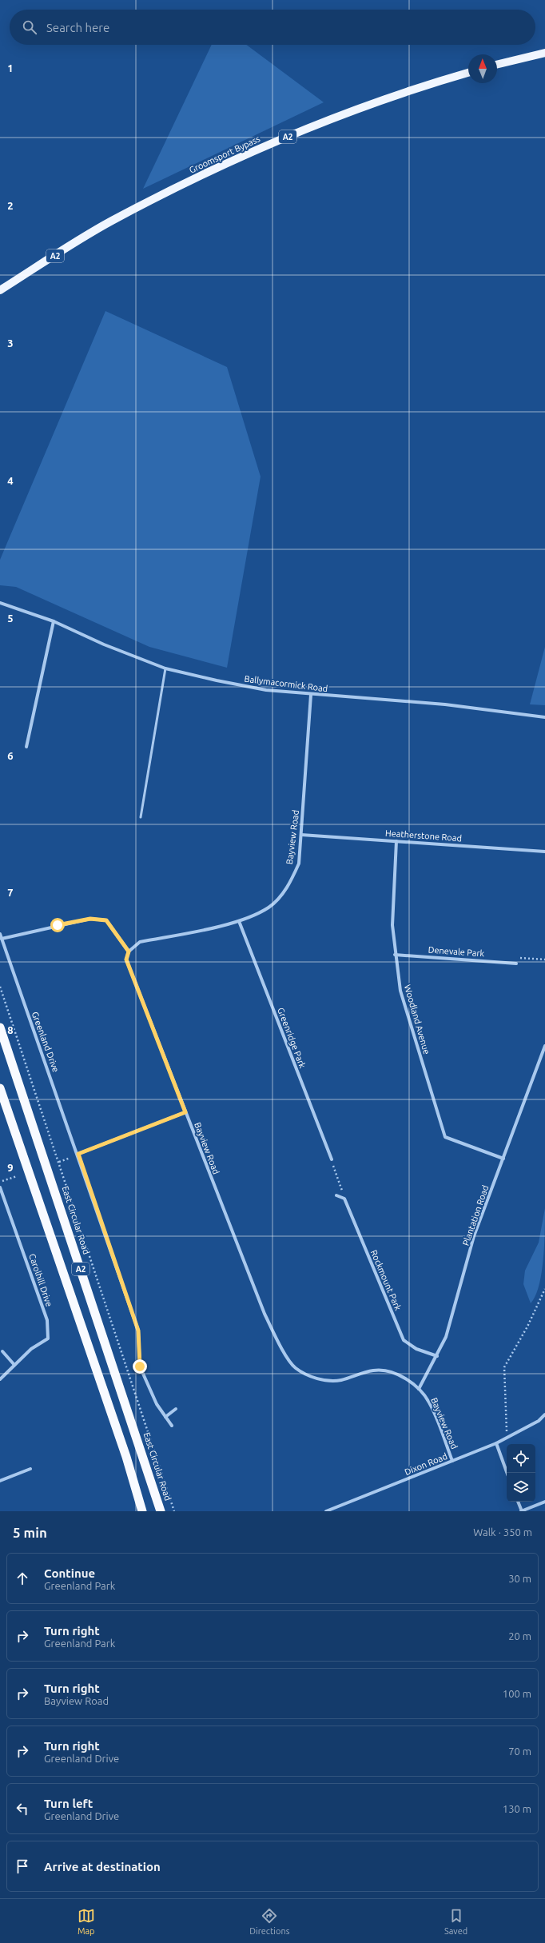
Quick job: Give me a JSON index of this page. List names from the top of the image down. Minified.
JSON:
{"streets":{"highway":["A2","East Circular Road"],"main road":["Groomsport Bypass"],"street":["Ballymacormick Road","Heatherstone Road","Bayview Road","Denevale Park","Woodland Avenue","Greenridge Park","Greenland Drive","Plantation Road","Carolhill Drive","Rockmount Park","Dixon Road"]},"crossings":[["Ballymacormick Road","Bayview Road"],["Heatherstone Road","Bayview Road"],["Heatherstone Road","Woodland Avenue"],["Bayview Road","Greenridge Park"],["Bayview Road","Plantation Road"],["Bayview Road","Dixon Road"],["Denevale Park","Woodland Avenue"],["Woodland Avenue","Plantation Road"],["Plantation Road","Rockmount Park"]],"north":"top","page":{"search":"Search here","heading":["5 min","Walk · 350 m"],"list":[["Continue","Greenland Park","30 m"],["Turn right","Greenland Park","20 m"],["Turn right","Bayview Road","100 m"],["Turn right","Greenland Drive","70 m"],["Turn left","Greenland Drive","130 m"],"Arrive at destination"],"nav":["Map","Directions","Saved"]},"grid":{"rows":["1","2","3","4","5","6","7","8","9"]}}
